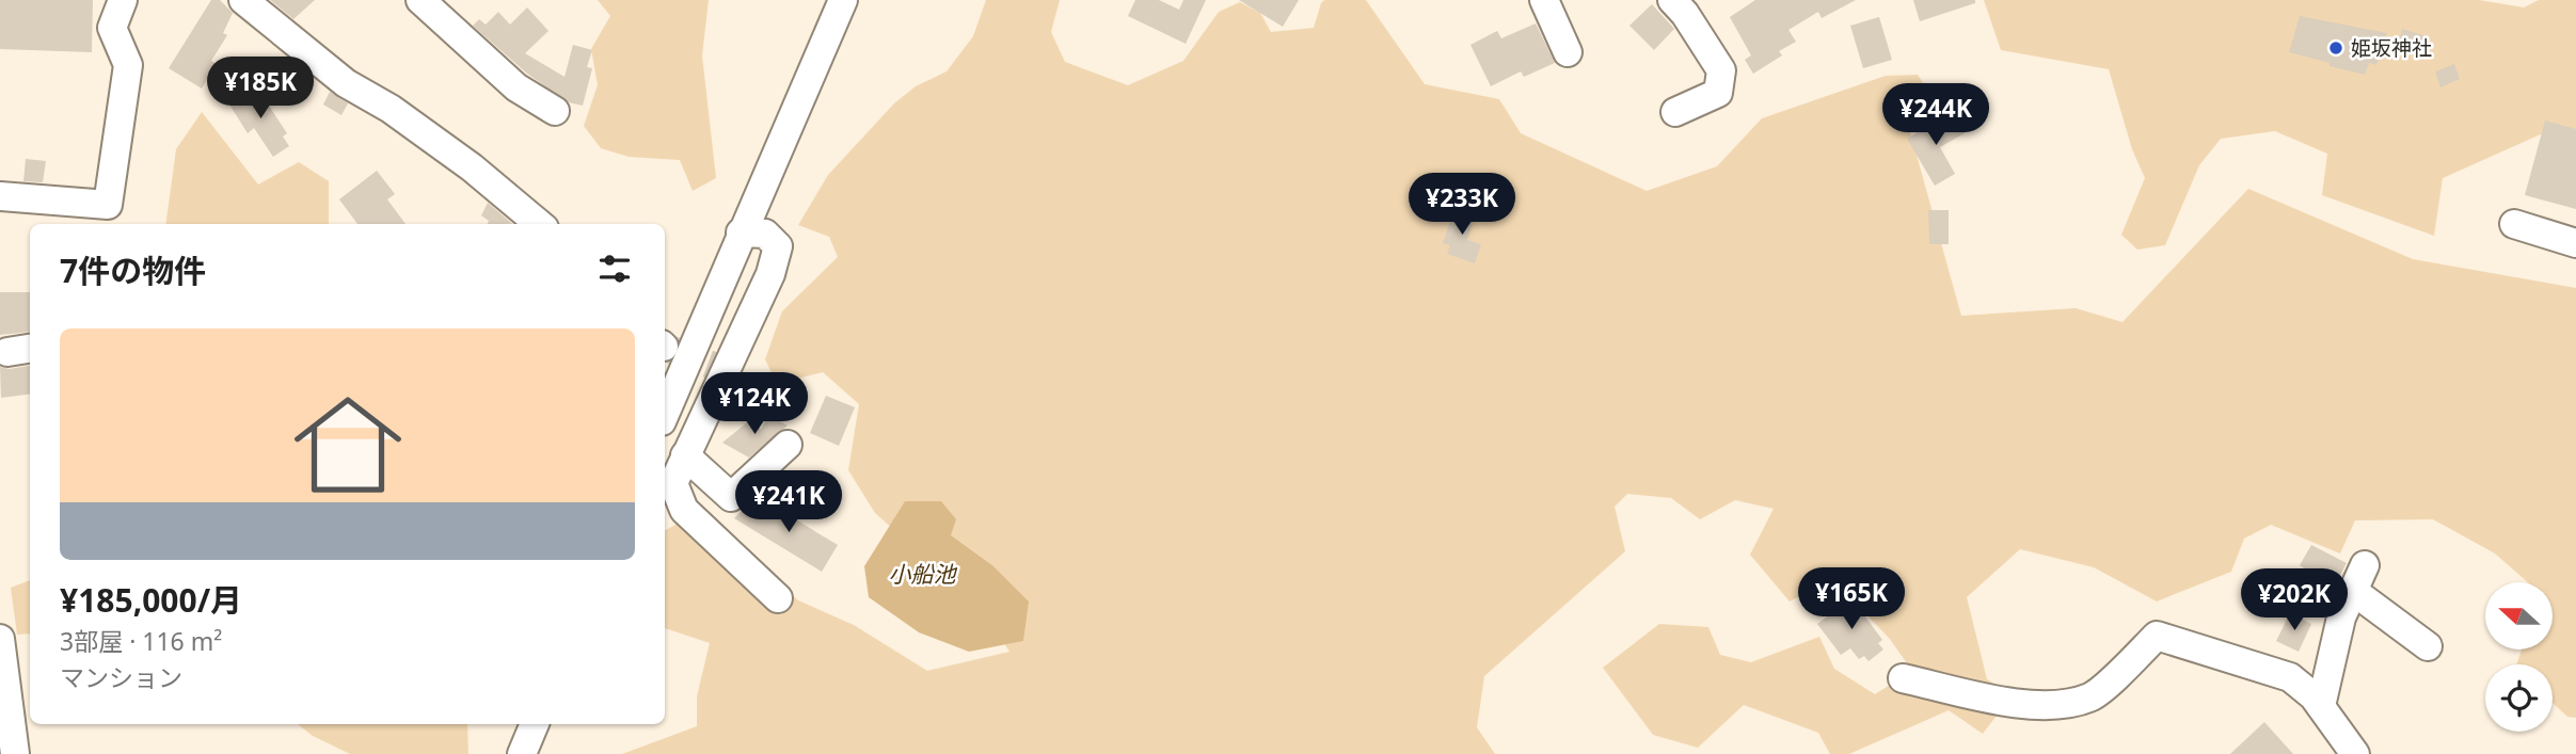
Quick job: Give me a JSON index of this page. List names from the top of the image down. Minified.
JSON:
{"water":["小船池"],"places":["姫坂神社"],"north":"left","page":{"price":["¥185K","¥244K","¥233K","¥124K","¥241K","¥165K","¥202K"],"heading":"7件の物件","list":[{"name":"¥185,000/月","note":"3部屋 · 116 m² · マンション"}]}}
